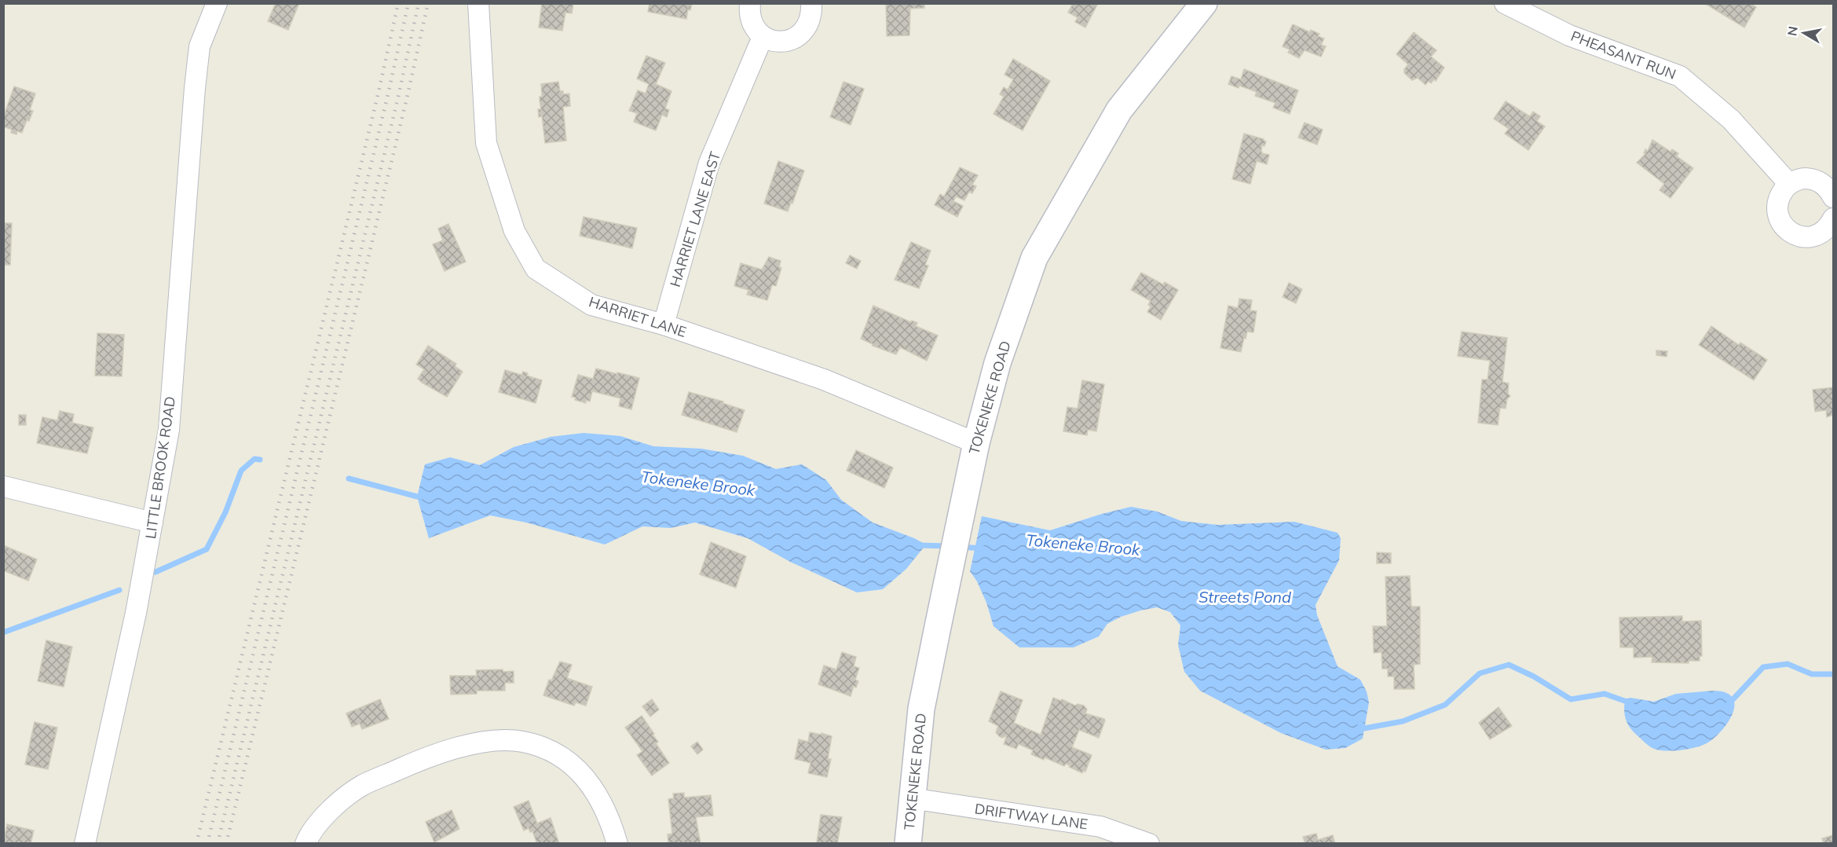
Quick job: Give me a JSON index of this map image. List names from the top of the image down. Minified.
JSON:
{"streets":{"main road":["TOKENEKE ROAD"],"street":["PHEASANT RUN","HARRIET LANE EAST","HARRIET LANE","LITTLE BROOK ROAD","DRIFTWAY LANE"]},"crossings":[["HARRIET LANE EAST","HARRIET LANE"],["HARRIET LANE","TOKENEKE ROAD"],["TOKENEKE ROAD","DRIFTWAY LANE"]],"water":["Tokeneke Brook","Streets Pond"],"north":"left"}
